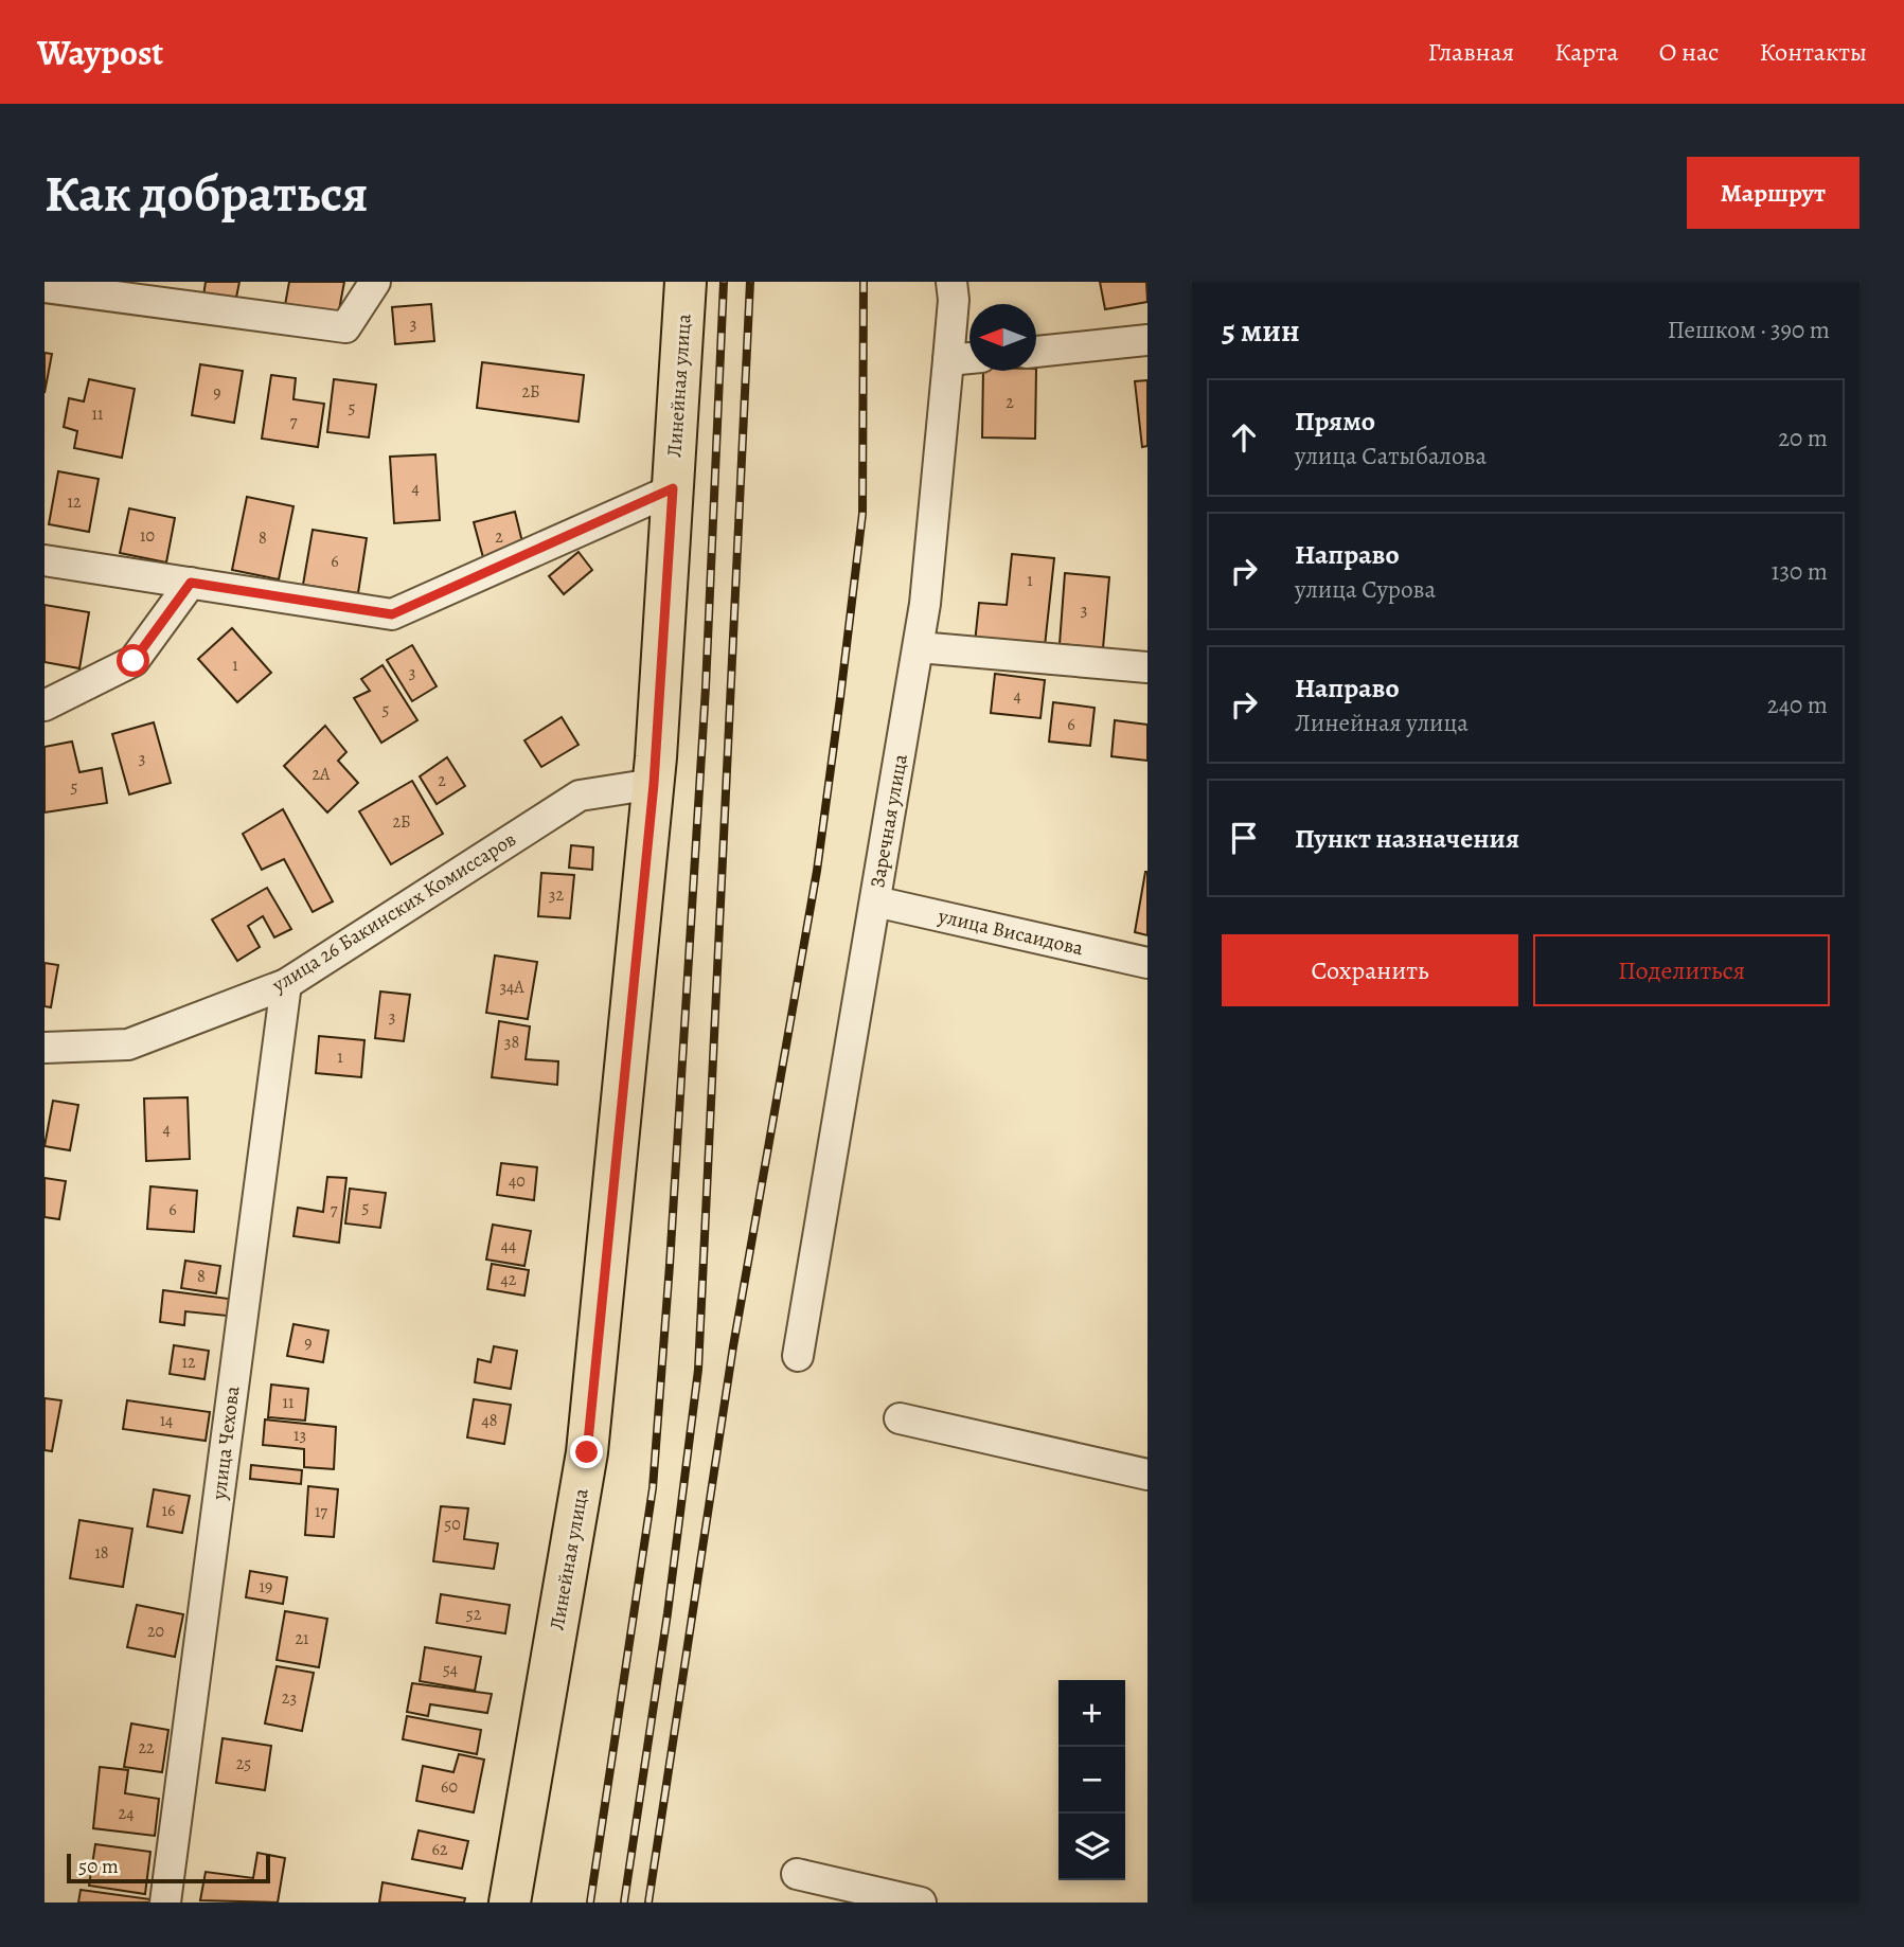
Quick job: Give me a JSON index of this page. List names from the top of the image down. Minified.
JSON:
{"streets":{"main road":["Линейная улица"],"street":["Заречная улица","улица 26 Бакинских Комиссаров","улица Висаидова","улица Чехова"]},"crossings":[["Линейная улица","улица 26 Бакинских Комиссаров"],["Заречная улица","улица Висаидова"],["улица 26 Бакинских Комиссаров","улица Чехова"]],"house_numbers":["3","2Б","9","2","5","11","7","4","12","10","2","8","6","1","3","1","3","4","5","6","3","2А","2","5","2Б","32","34А","3","38","1","4","40","5","6","7","44","8","42","9","12","11","14","48","13","16","17","50","18","19","52","20","21","54","23","22","25","60","24","62"],"scale_bar":"50 m","north":"left","page":{"header":"Waypost","nav":["Главная","Карта","О нас","Контакты"],"buttons":["Маршрут",["Сохранить","Поделиться"]],"title":"Как добраться","heading":["5 мин","Пешком · 390 m"],"list":[["Прямо","улица Сатыбалова","20 m"],["Направо","улица Сурова","130 m"],["Направо","Линейная улица","240 m"],"Пункт назначения"],"map_buttons":["+","−"],"scale":"50 m"}}
